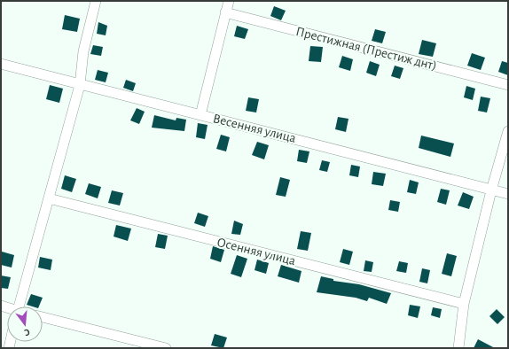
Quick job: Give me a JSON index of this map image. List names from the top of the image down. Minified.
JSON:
{"streets":{"street":["Престижная (Престиж днт)","Весенняя улица","Осенняя улица"]},"north":"bottom"}
